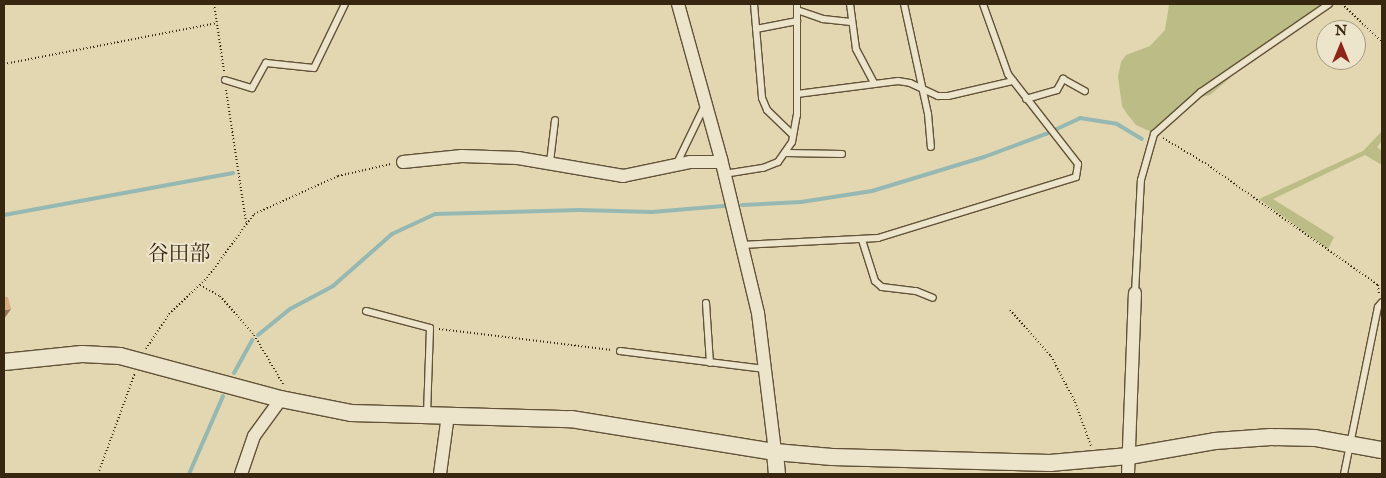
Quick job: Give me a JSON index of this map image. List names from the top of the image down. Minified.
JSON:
{"districts":["谷田部"],"north":"top"}
